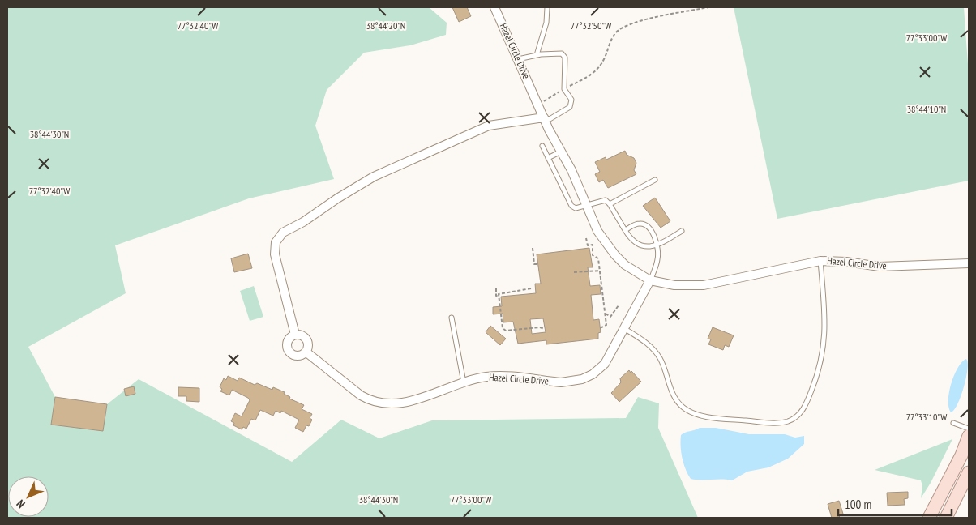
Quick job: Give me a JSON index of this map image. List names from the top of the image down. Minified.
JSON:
{"streets":{"street":["Hazel Circle Drive"]},"scale_bar":"100 m","north":"bottom left","coordinates":["77°32'40\"W","77°32'50\"W","38°44'20\"N","77°33'00\"W","38°44'10\"N","38°44'30\"N","77°33'10\"W"]}
